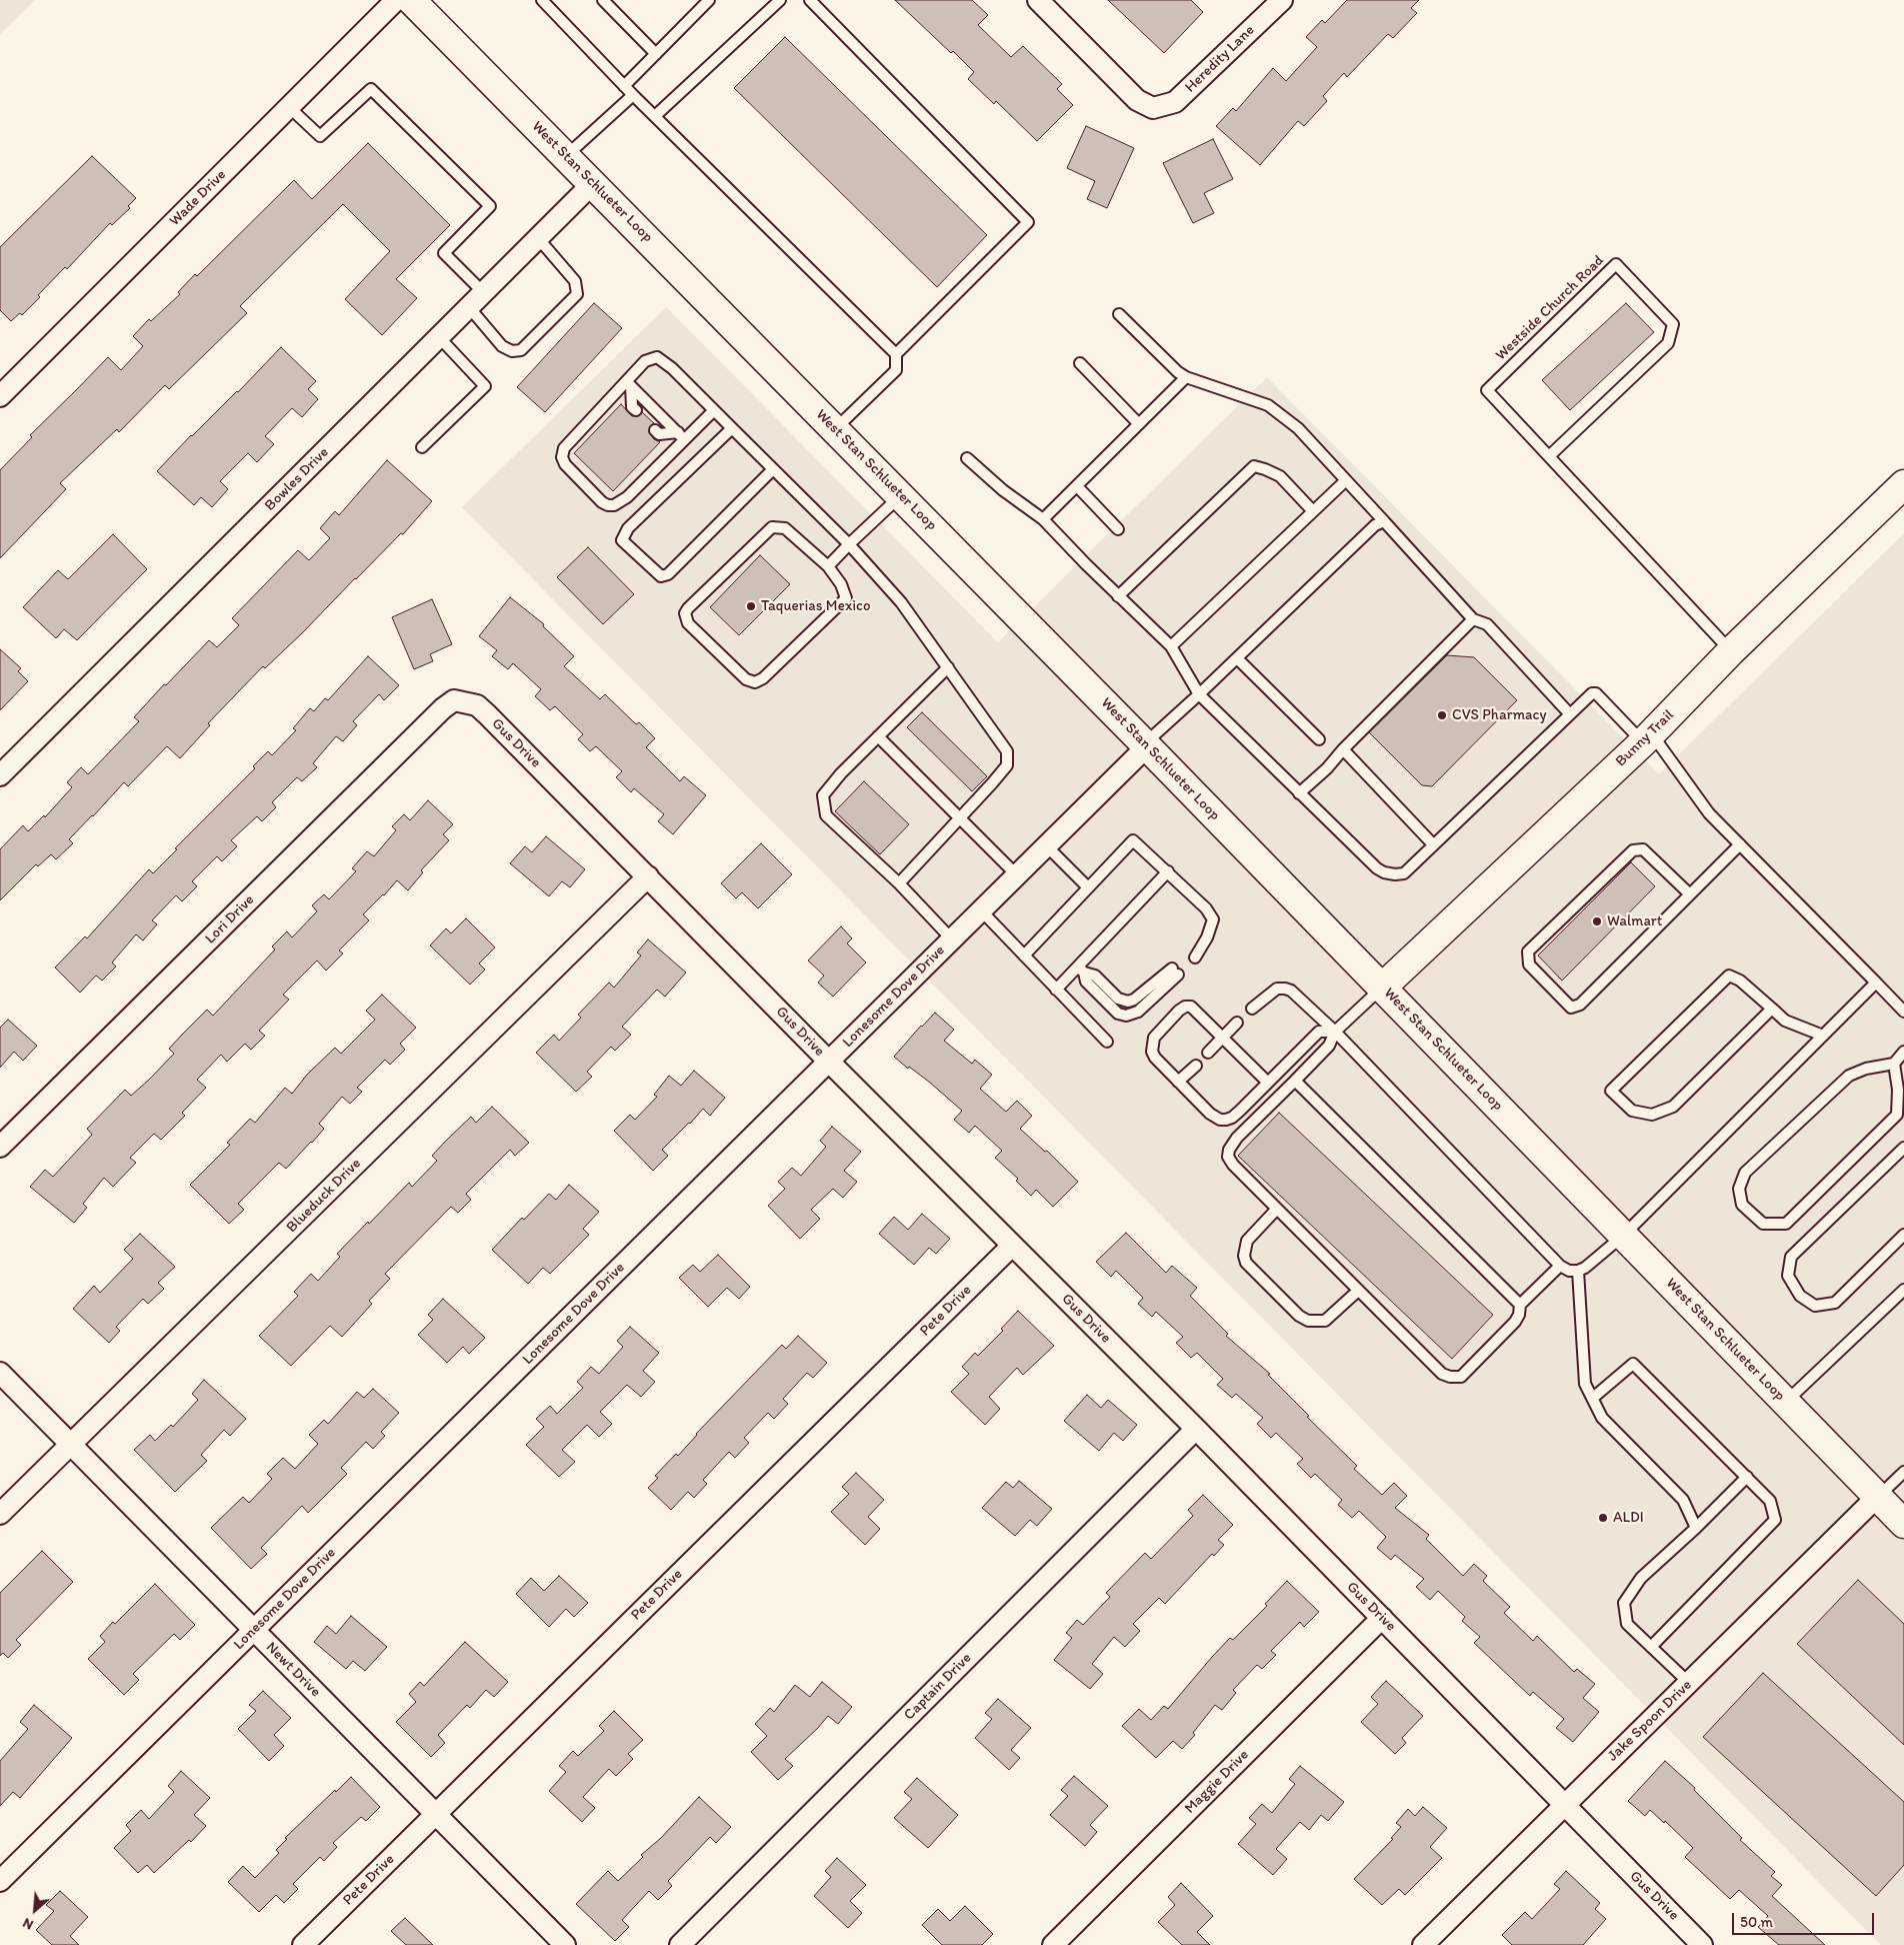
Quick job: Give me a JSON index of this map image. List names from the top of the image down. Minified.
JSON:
{"streets":{"main road":["West Stan Schlueter Loop","Bunny Trail"],"street":["Heredity Lane","Wade Drive","Bowles Drive","Gus Drive","Lori Drive","Lonesome Dove Drive","Blueduck Drive","Pete Drive","Newt Drive","Captain Drive","Jake Spoon Drive","Maggie Drive"],"lane":["Westside Church Road"]},"crossings":[["West Stan Schlueter Loop","Bowles Drive"],["West Stan Schlueter Loop","Bunny Trail"],["West Stan Schlueter Loop","Lonesome Dove Drive"],["West Stan Schlueter Loop","Jake Spoon Drive"],["Westside Church Road","Bunny Trail"],["Gus Drive","Lori Drive"],["Gus Drive","Lonesome Dove Drive"],["Gus Drive","Blueduck Drive"],["Gus Drive","Pete Drive"],["Gus Drive","Captain Drive"],["Gus Drive","Jake Spoon Drive"],["Gus Drive","Maggie Drive"],["Lonesome Dove Drive","Newt Drive"],["Blueduck Drive","Newt Drive"],["Pete Drive","Newt Drive"]],"places":["Taquerias Mexico","CVS Pharmacy","Walmart","ALDI"],"scale_bar":"50 m","north":"bottom left"}
